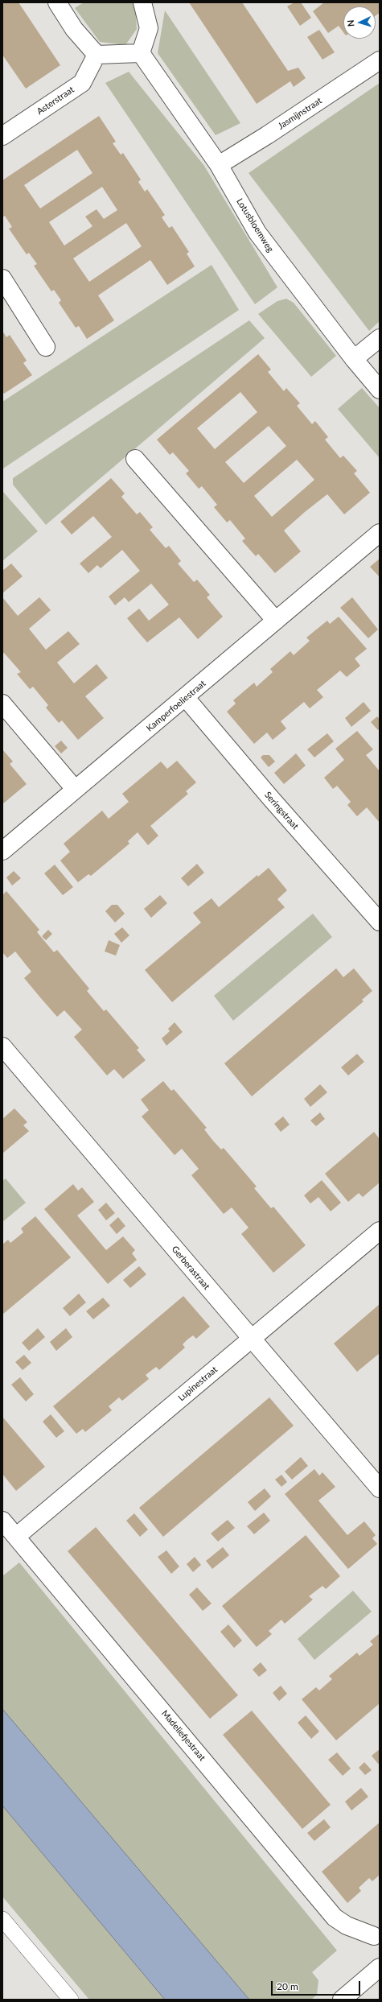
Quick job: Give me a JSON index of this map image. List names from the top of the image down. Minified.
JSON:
{"streets":{"street":["Asterstraat","Jasmijnstraat","Lotusbloemweg","Kamperfoeliestraat","Seringstraat","Gerberastraat","Lupinestraat","Madeliefjestraat"]},"crossings":[["Jasmijnstraat","Lotusbloemweg"],["Kamperfoeliestraat","Seringstraat"],["Gerberastraat","Lupinestraat"],["Lupinestraat","Madeliefjestraat"]],"scale_bar":"20 m","north":"left"}
